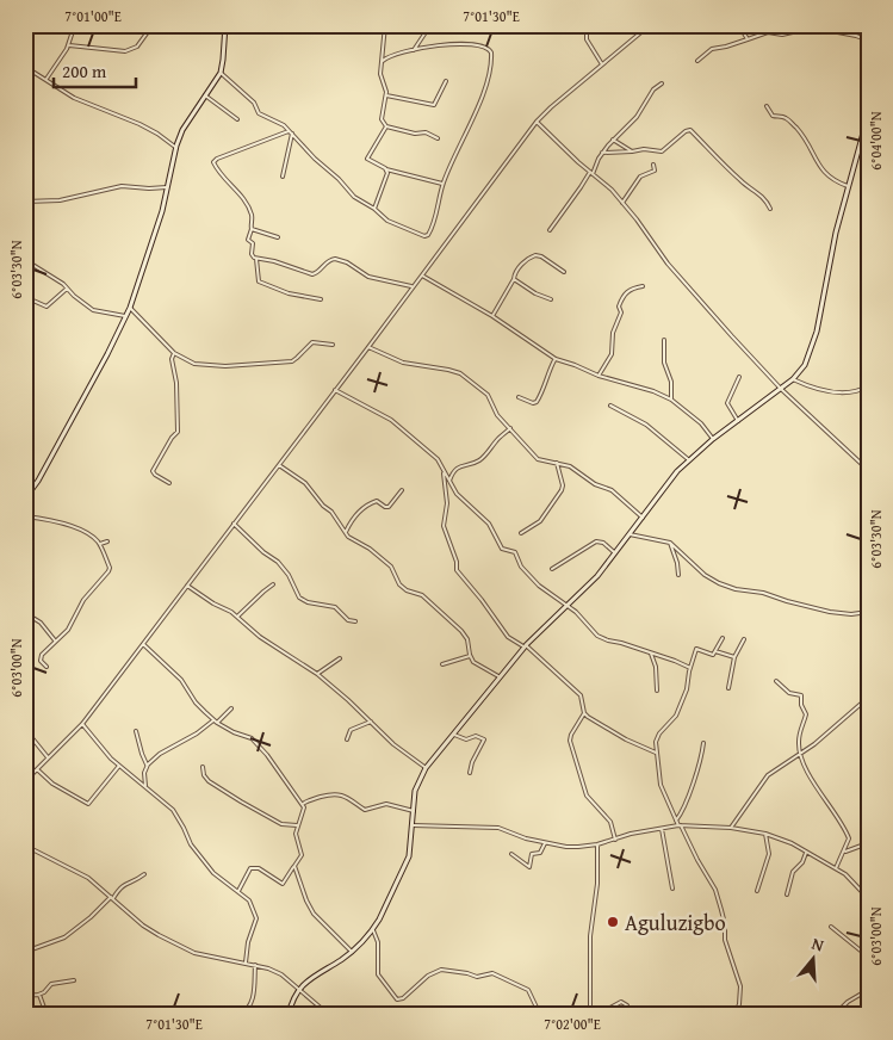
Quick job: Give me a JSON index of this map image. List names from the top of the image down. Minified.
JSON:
{"places":["Aguluzigbo"],"scale_bar":"200 m","north":"top","coordinates":["7°01'00\"E","7°01'30\"E","6°04'00\"N","6°03'30\"N","6°03'00\"N","7°02'00\"E"]}
